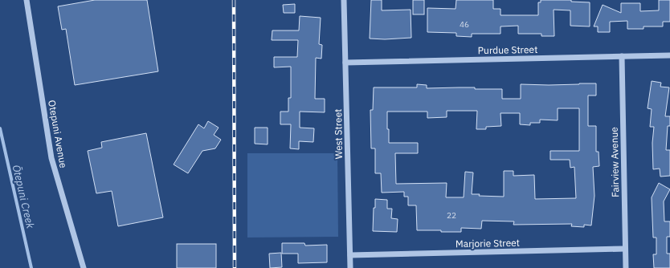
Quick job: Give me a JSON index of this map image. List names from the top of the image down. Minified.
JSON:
{"streets":{"street":["Purdue Street","Otepuni Avenue","West Street","Fairview Avenue","Marjorie Street"]},"crossings":[["Purdue Street","West Street"],["Purdue Street","Fairview Avenue"],["West Street","Marjorie Street"],["Fairview Avenue","Marjorie Street"]],"water":["Ōtepuni Creek"],"house_numbers":["46","22"]}
